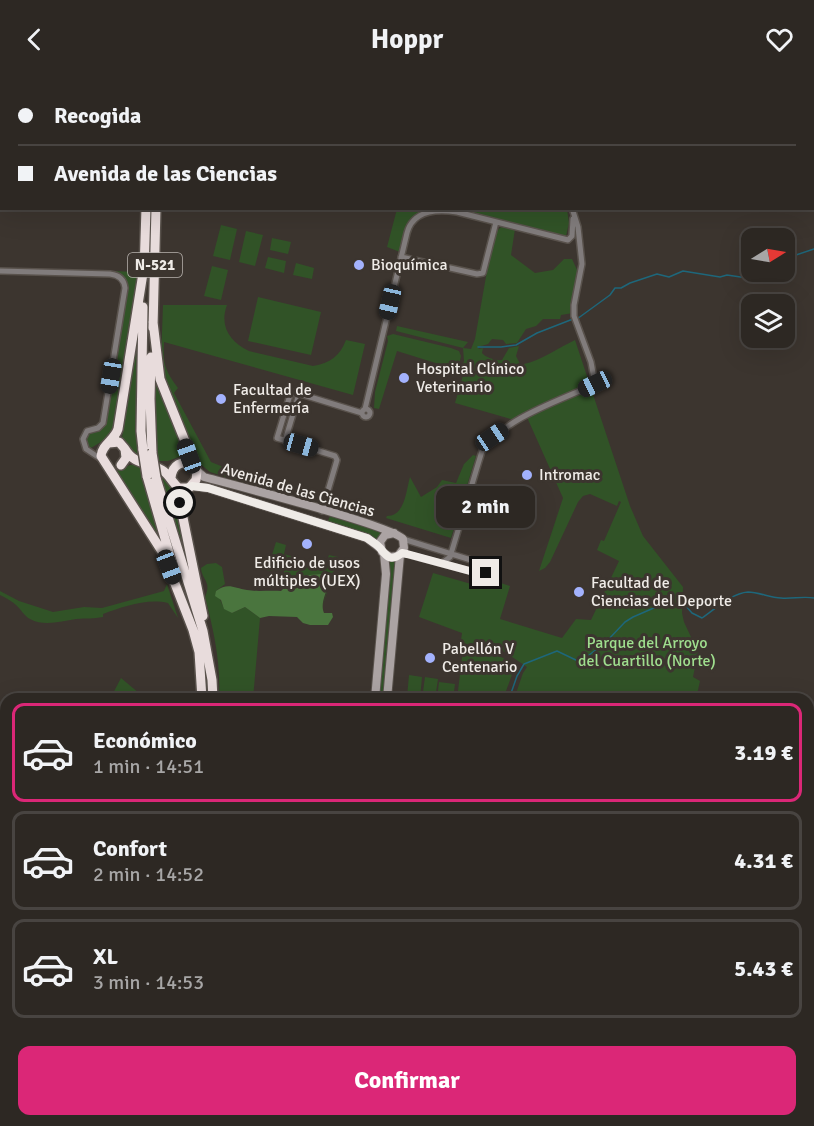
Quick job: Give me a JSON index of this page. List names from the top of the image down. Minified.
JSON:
{"streets":{"highway":["N-521"],"main road":["Avenida de las Ciencias"]},"parks":["Parque del Arroyo del Cuartillo (Norte)"],"places":["Bioquímica","Hospital Clínico Veterinario","Facultad de Enfermería","Intromac","Edificio de usos múltiples (UEX)","Facultad de Ciencias del Deporte","Pabellón V Centenario"],"north":"right","page":{"header":"Hoppr","banner":["Recogida","Avenida de las Ciencias"],"bubble":"2 min","list":[{"name":"Económico","note":"1 min · 14:51","value":"3.19 €"},{"name":"Confort","note":"2 min · 14:52","value":"4.31 €"},{"name":"XL","note":"3 min · 14:53","value":"5.43 €"}],"buttons":"Confirmar"}}
